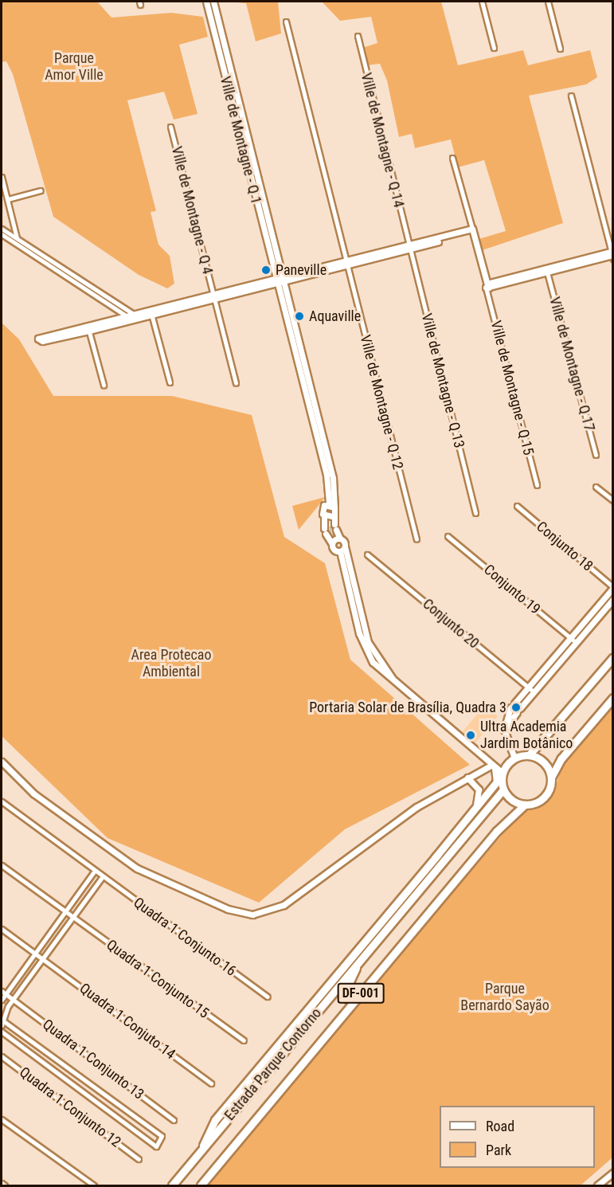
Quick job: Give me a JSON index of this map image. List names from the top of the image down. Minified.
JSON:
{"streets":{"main road":["DF-001","Estrada Parque Contorno"],"street":["Ville de Montagne - Q 1","Ville de Montagne - Q 14","Ville de Montagne - Q 4","Ville de Montagne - Q 17","Ville de Montagne - Q 13","Ville de Montagne - Q 15","Ville de Montagne - Q 12","Conjunto 18","Conjunto 19","Conjunto 20","Quadra 1 Conjunto 16","Quadra 1 Conjunto 15","Quadra 1 Conjuto 14","Quadra 1 Conjunto 13","Quadra 1 Conjunto 12"]},"crossings":[["Ville de Montagne - Q 14","Ville de Montagne - Q 13"],["DF-001","Estrada Parque Contorno"]],"parks":["Parque Amor Ville","Area Protecao Ambiental","Parque Bernardo Sayão"],"places":["Paneville","Aquaville","Portaria Solar de Brasília, Quadra 3","Ultra Academia Jardim Botânico"],"legend":["Road","Park"]}
